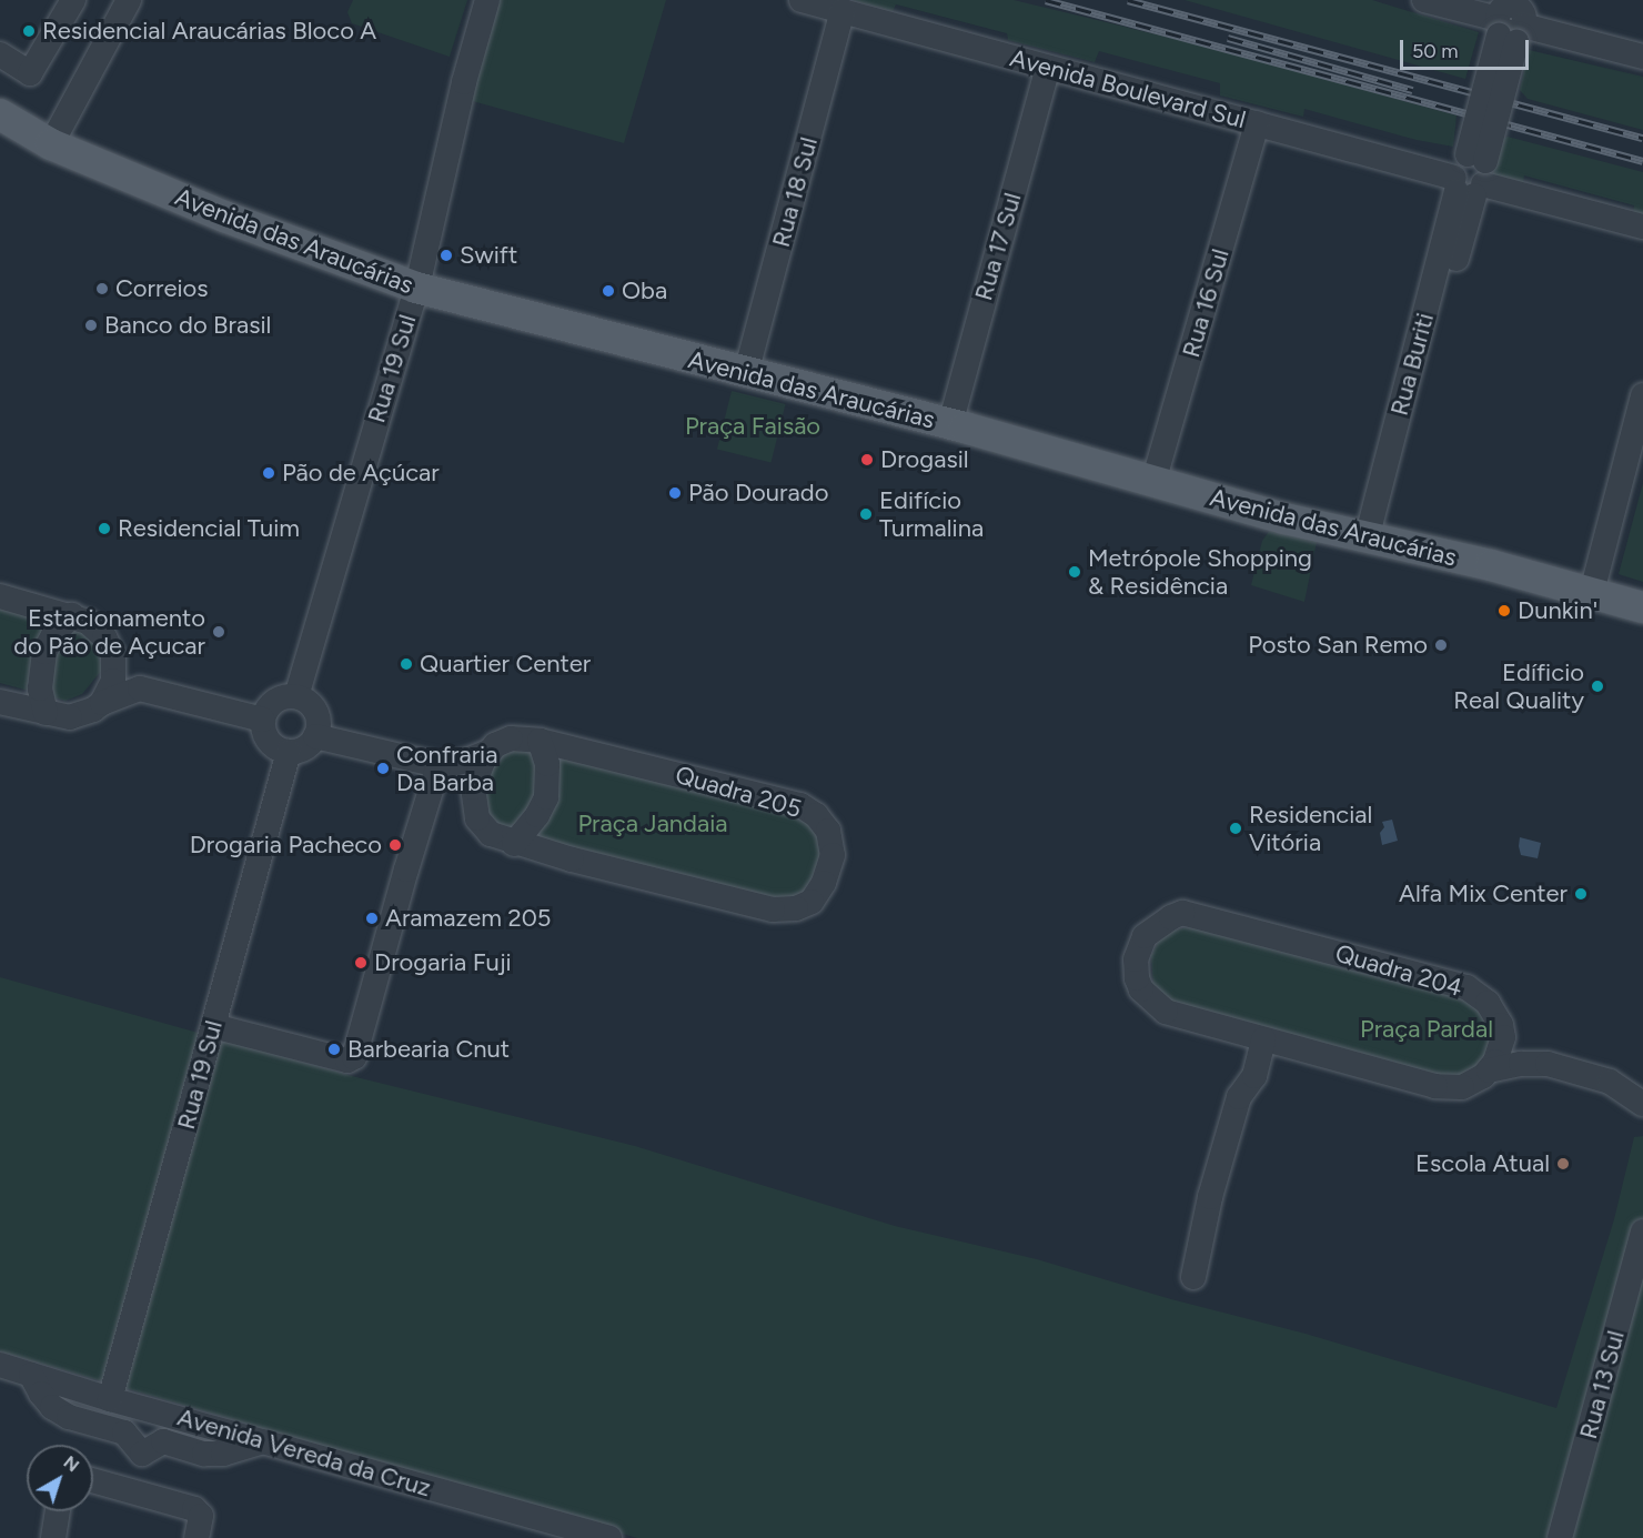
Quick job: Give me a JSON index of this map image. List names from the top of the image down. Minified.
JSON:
{"streets":{"main road":["Avenida das Araucárias"],"street":["Avenida Boulevard Sul","Rua 18 Sul","Rua 17 Sul","Rua 16 Sul","Rua Buriti","Rua 19 Sul","Quadra 205","Quadra 204","Rua 13 Sul","Avenida Vereda da Cruz"]},"crossings":[["Avenida Boulevard Sul","Rua 18 Sul"],["Avenida Boulevard Sul","Rua 17 Sul"],["Avenida Boulevard Sul","Rua 16 Sul"],["Avenida Boulevard Sul","Rua Buriti"],["Rua 18 Sul","Avenida das Araucárias"],["Avenida das Araucárias","Rua 17 Sul"],["Avenida das Araucárias","Rua 16 Sul"],["Avenida das Araucárias","Rua Buriti"],["Avenida das Araucárias","Rua 19 Sul"],["Rua 19 Sul","Quadra 205"],["Rua 19 Sul","Avenida Vereda da Cruz"]],"parks":["Praça Faisão","Praça Jandaia","Praça Pardal"],"places":["Residencial Araucárias Bloco A","Swift","Correios","Oba","Banco do Brasil","Drogasil","Pão de Açúcar","Pão Dourado","Edifício Turmalina","Residencial Tuim","Metrópole Shopping & Residência","Dunkin'","Estacionamento do Pão de Açucar","Posto San Remo","Quartier Center","Edíficio Real Quality","Confraria Da Barba","Residencial Vitória","Drogaria Pacheco","Alfa Mix Center","Aramazem 205","Drogaria Fuji","Barbearia Cnut","Escola Atual"],"scale_bar":"50 m","north":"top right"}
